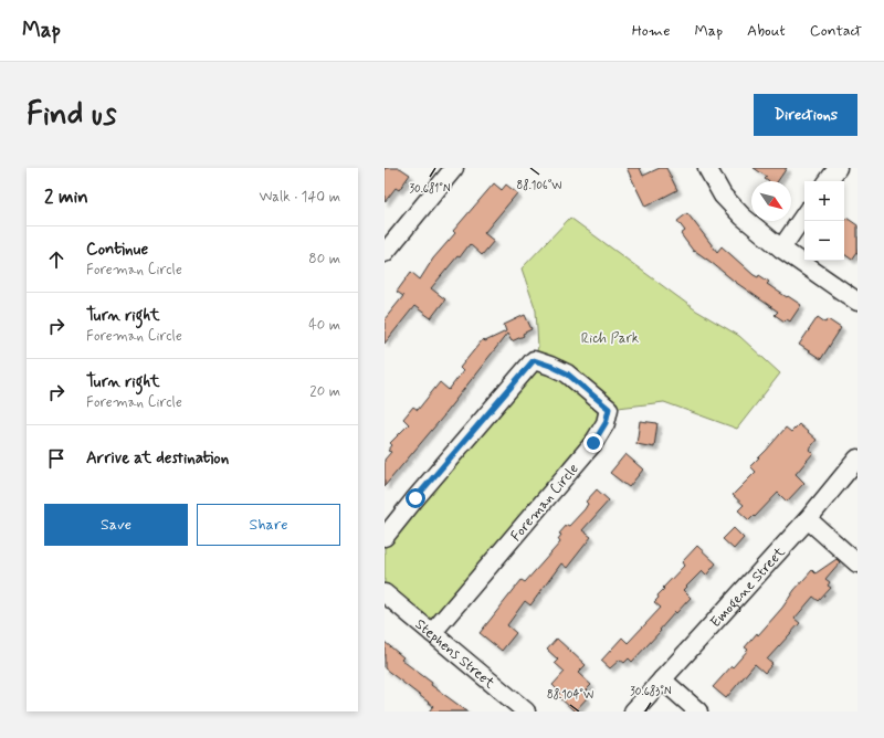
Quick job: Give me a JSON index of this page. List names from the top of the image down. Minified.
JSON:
{"streets":{"street":["Foreman Circle","Emogene Street","Stephens Street"]},"crossings":[["Foreman Circle","Stephens Street"]],"parks":["Rich Park"],"north":"bottom right","page":{"header":"Map","nav":["Home","Map","About","Contact"],"buttons":["Directions",["Save","Share"]],"title":"Find us","heading":["2 min","Walk · 140 m"],"map_buttons":["+","−"],"list":[["Continue","Foreman Circle","80 m"],["Turn right","Foreman Circle","40 m"],["Turn right","Foreman Circle","20 m"],"Arrive at destination"]},"coordinates":["88.106°W","30.681°N","30.683°N","88.104°W"]}
